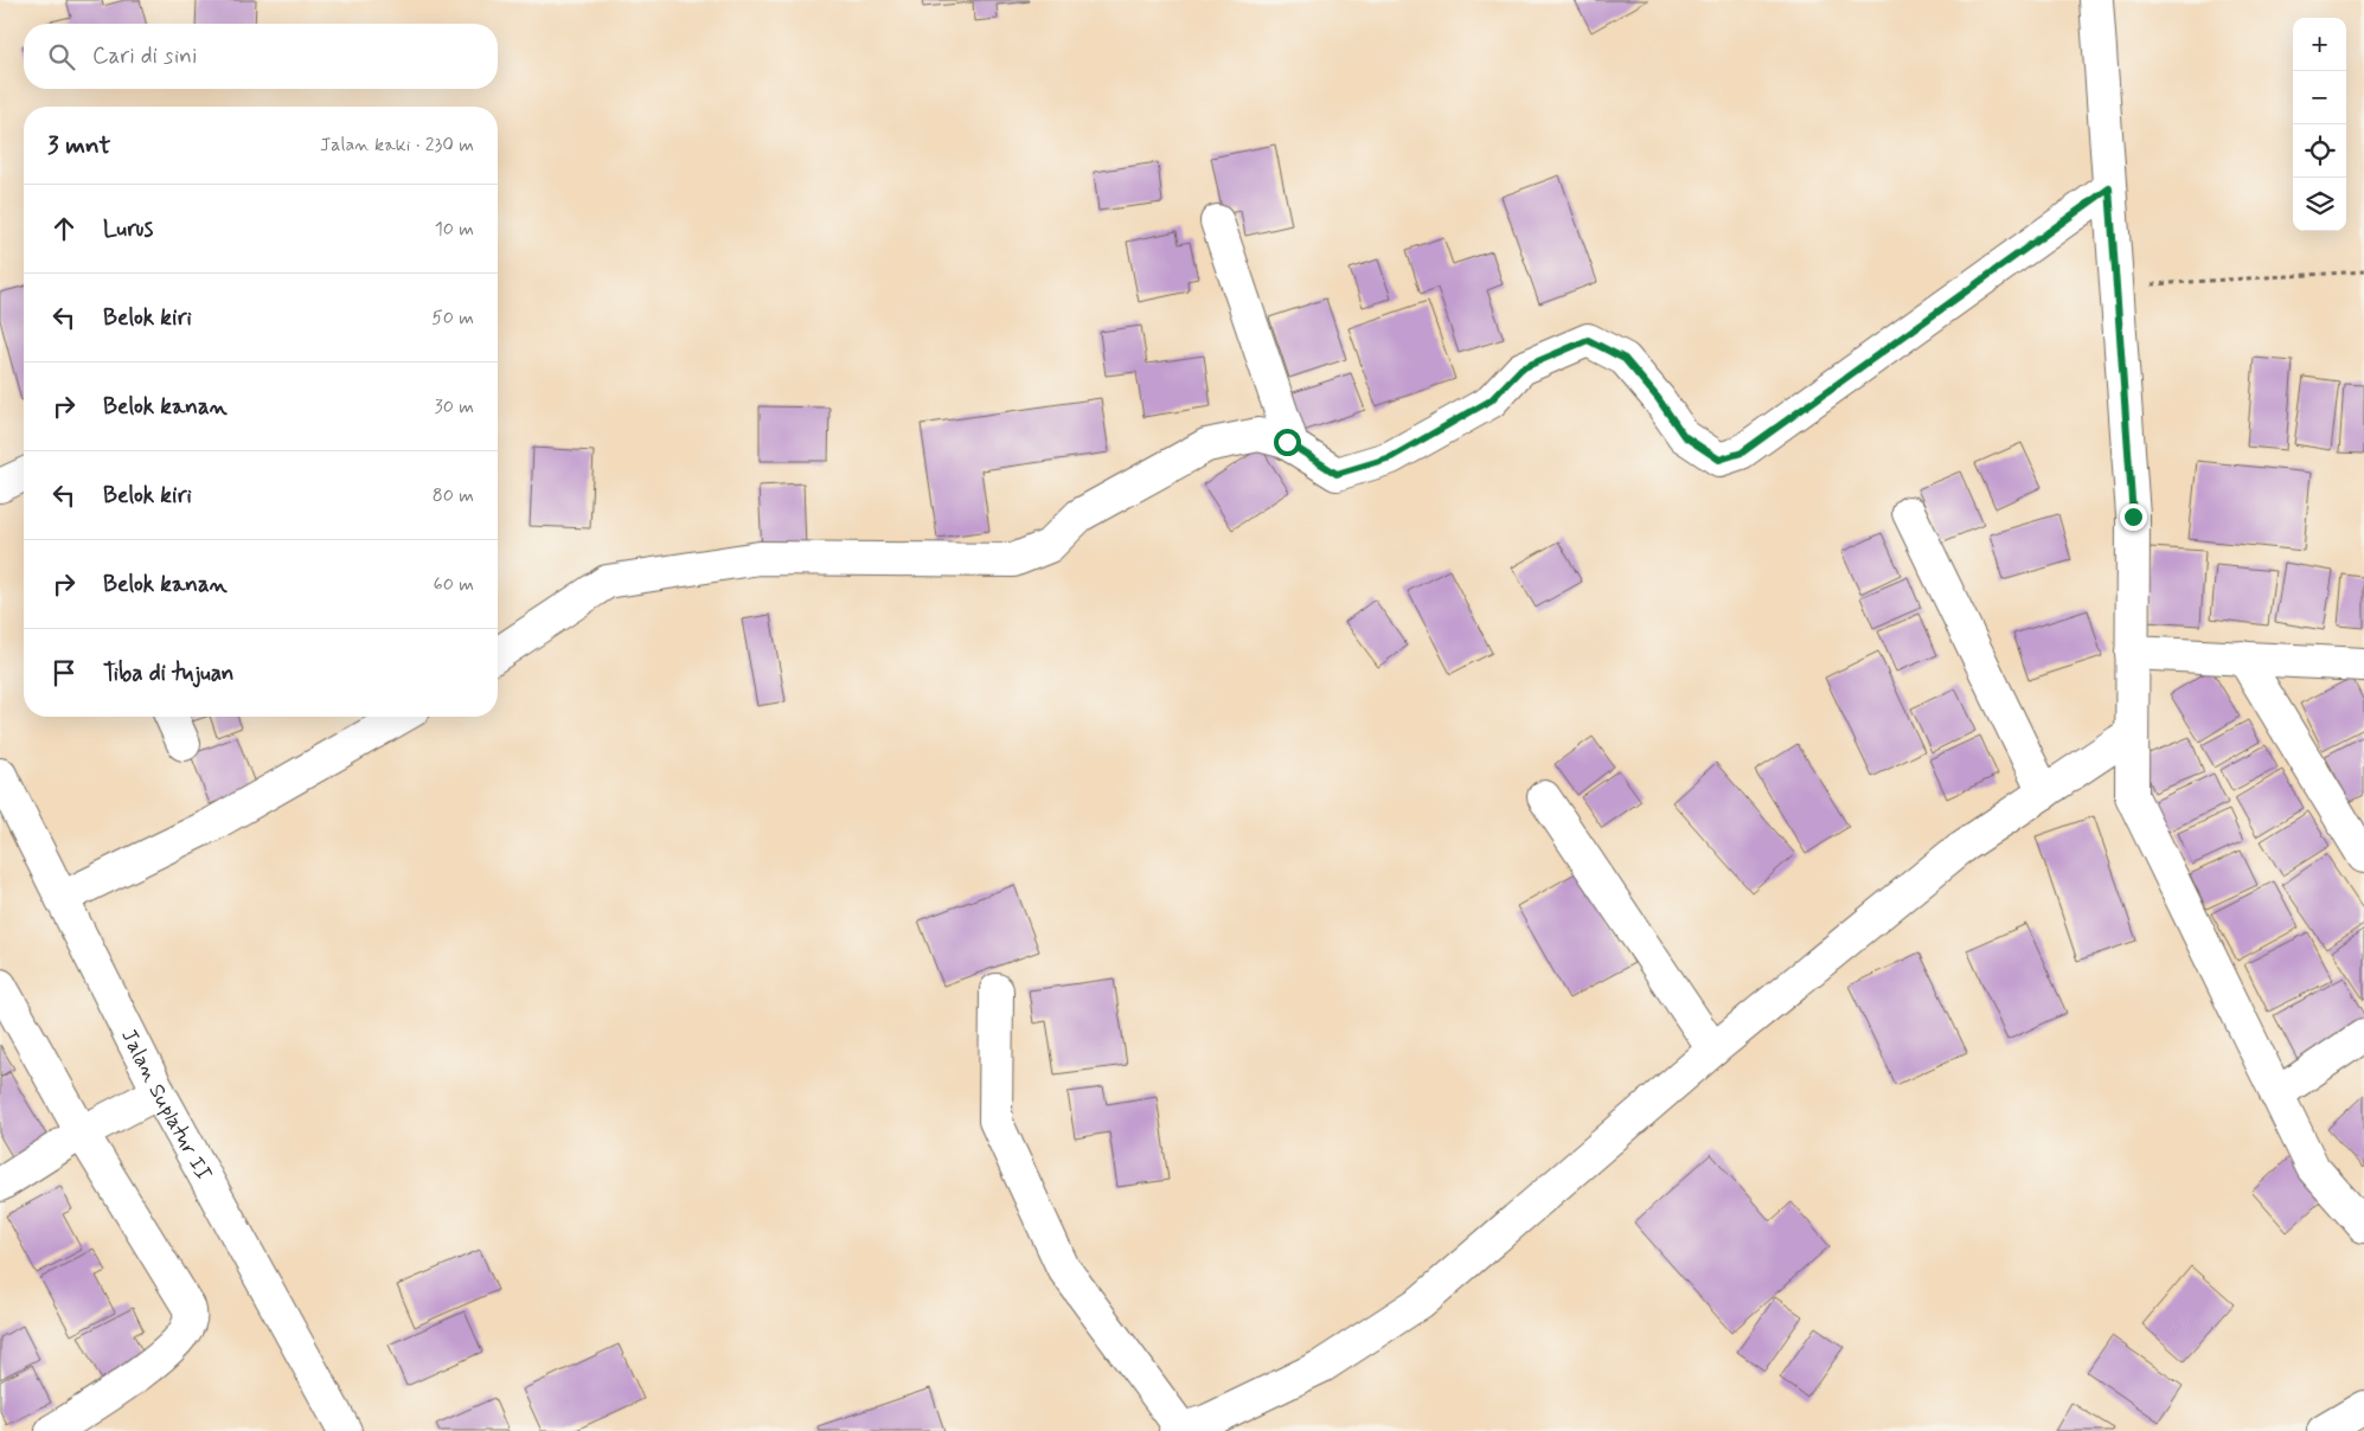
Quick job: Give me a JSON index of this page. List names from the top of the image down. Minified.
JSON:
{"streets":{"street":["Jalan Suplatur II"]},"page":{"map_buttons":["+","−"],"search":"Cari di sini","heading":["3 mnt","Jalan kaki · 230 m"],"list":[["Lurus","10 m"],["Belok kiri","50 m"],["Belok kanan","30 m"],["Belok kiri","80 m"],["Belok kanan","60 m"],"Tiba di tujuan"]}}
